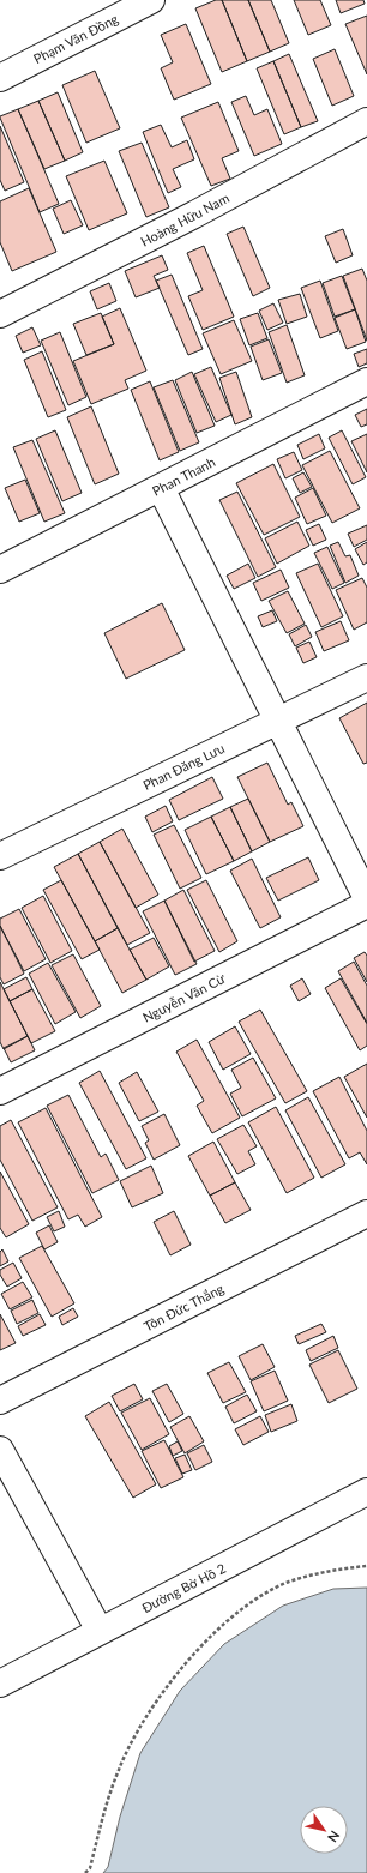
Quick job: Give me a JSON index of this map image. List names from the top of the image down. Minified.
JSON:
{"streets":{"street":["Phạm Văn Đồng","Hoàng Hữu Nam","Phan Thanh","Phan Đăng Lưu","Nguyễn Văn Cừ","Tôn Đức Thắng","Đường Bờ Hồ 2"]},"north":"bottom right"}
